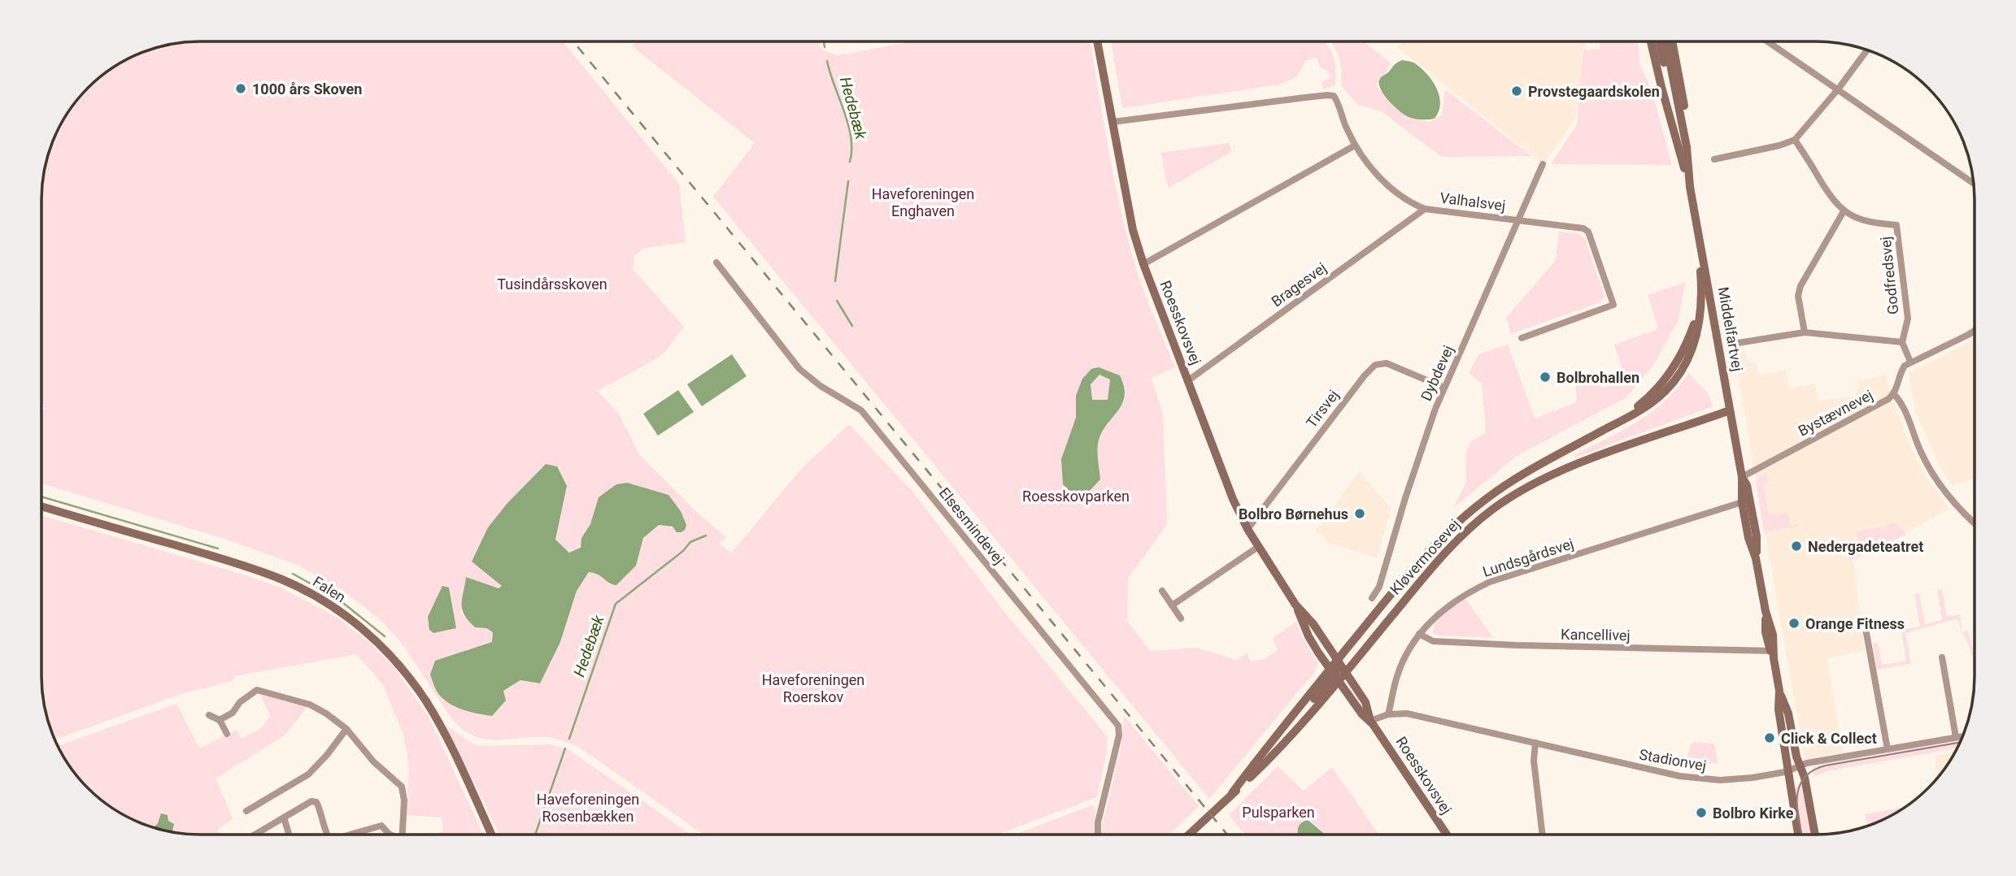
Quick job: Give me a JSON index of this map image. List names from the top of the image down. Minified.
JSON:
{"streets":{"street":["Valhalsvej","Godfredsvej","Bragesvej","Roesskovsvej","Middelfartvej","Dybdevej","Tirsvej","Bystævnevej","Elsesmindevej","Kløvermosevej","Lundsgårdsvej","Falen","Kancellivej","Stadionvej"]},"crossings":[["Valhalsvej","Bragesvej"],["Valhalsvej","Roesskovsvej"],["Valhalsvej","Dybdevej"],["Bragesvej","Roesskovsvej"],["Roesskovsvej","Tirsvej"],["Roesskovsvej","Kløvermosevej"],["Roesskovsvej","Stadionvej"],["Middelfartvej","Bystævnevej"],["Middelfartvej","Kløvermosevej"],["Middelfartvej","Lundsgårdsvej"],["Middelfartvej","Kancellivej"],["Middelfartvej","Stadionvej"],["Dybdevej","Tirsvej"],["Lundsgårdsvej","Kancellivej"],["Lundsgårdsvej","Stadionvej"]],"water":["Hedebæk"],"parks":["Haveforeningen Enghaven","Tusindårsskoven","Roesskovparken","Haveforeningen Roerskov","Haveforeningen Rosenbækken","Pulsparken"],"places":["1000 års Skoven","Provstegaardskolen","Bolbrohallen","Bolbro Børnehus","Nedergadeteatret","Orange Fitness","Click & Collect","Bolbro Kirke"]}
